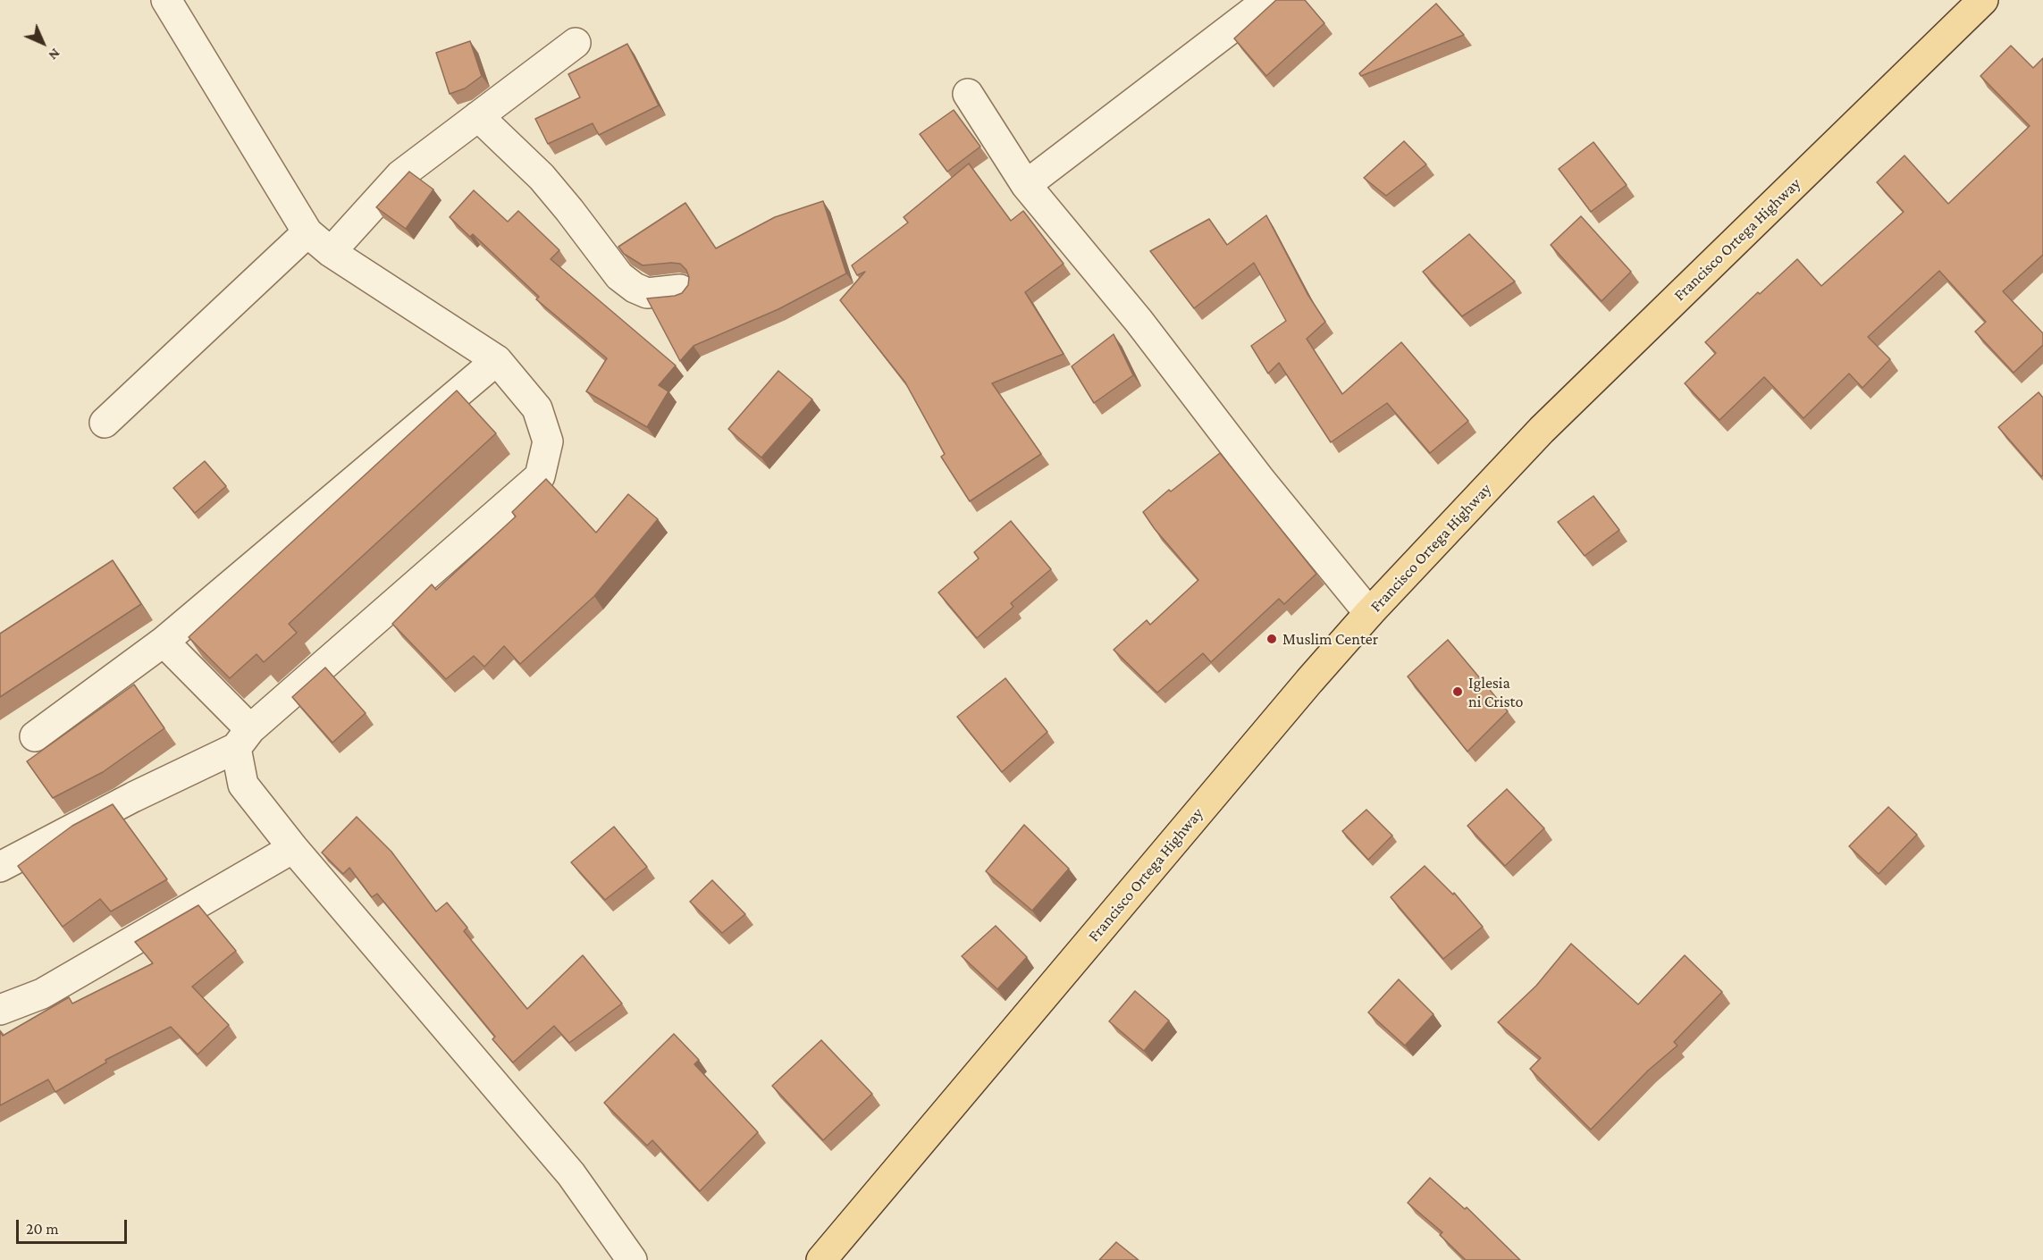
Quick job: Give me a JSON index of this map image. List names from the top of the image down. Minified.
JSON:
{"streets":{"main road":["Francisco Ortega Highway"]},"places":["Muslim Center","Iglesia ni Cristo"],"scale_bar":"20 m","north":"bottom right"}
